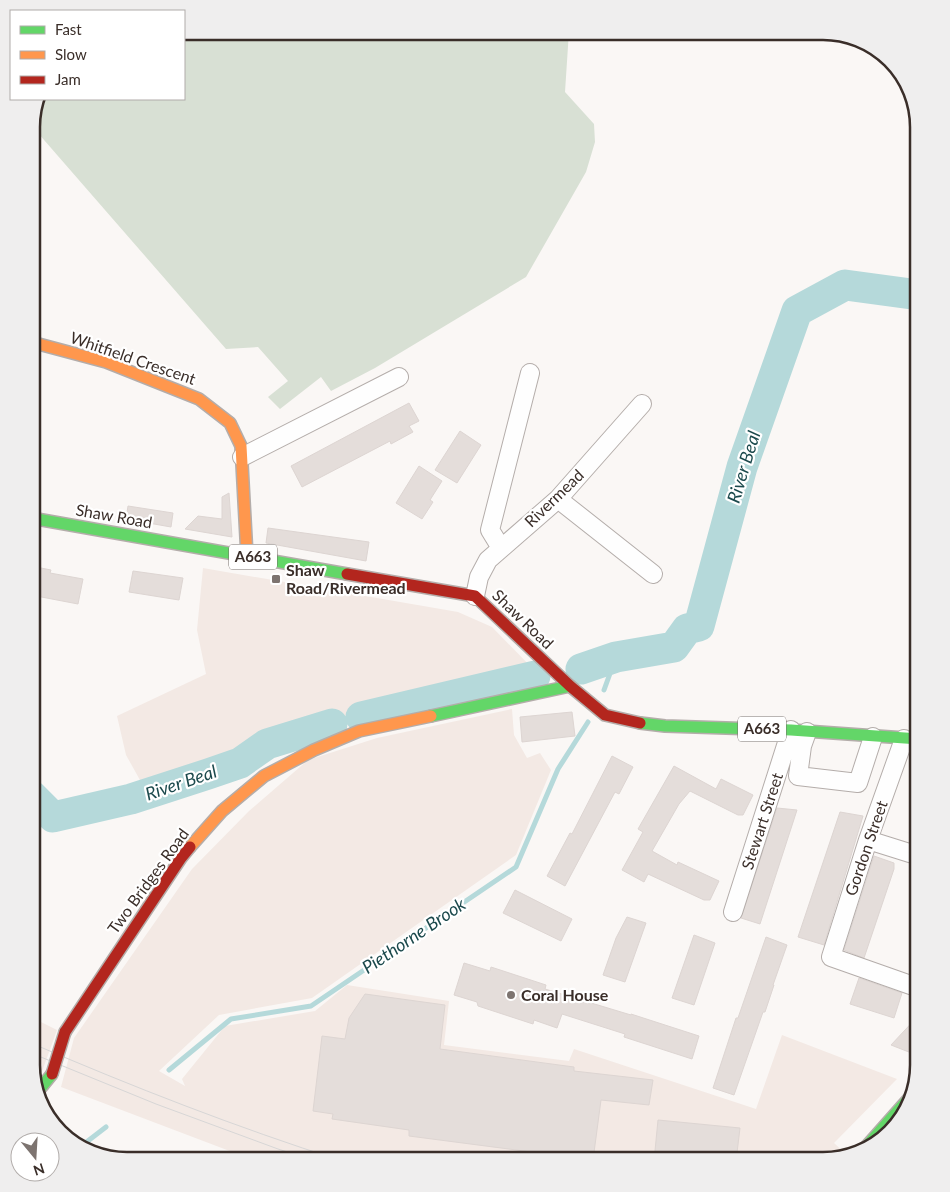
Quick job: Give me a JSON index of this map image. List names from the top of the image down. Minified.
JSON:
{"streets":{"street":["Whitfield Crescent","Rivermead","Shaw Road","A663","Stewart Street","Gordon Street","Two Bridges Road"]},"crossings":[["Whitfield Crescent","Shaw Road"],["Rivermead","Shaw Road"],["Shaw Road","Stewart Street"],["Shaw Road","Two Bridges Road"]],"water":["River Beal","Piethorne Brook"],"places":{"transit":["Shaw Road/Rivermead"],"other":["Coral House"]},"legend":["Fast","Slow","Jam"],"north":"bottom"}
